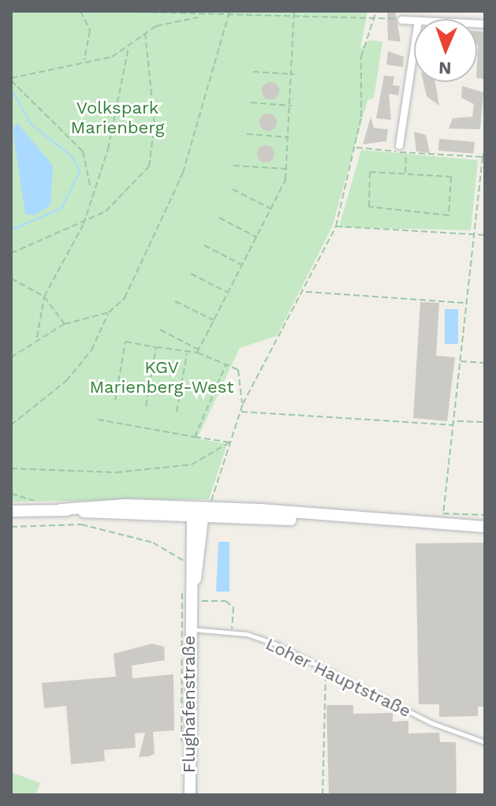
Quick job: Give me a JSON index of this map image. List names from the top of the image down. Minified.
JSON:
{"streets":{"main road":["Flughafenstraße"],"lane":["Loher Hauptstraße"]},"crossings":[["Loher Hauptstraße","Flughafenstraße"]],"parks":["Volkspark Marienberg","KGV Marienberg-West"],"north":"bottom"}
